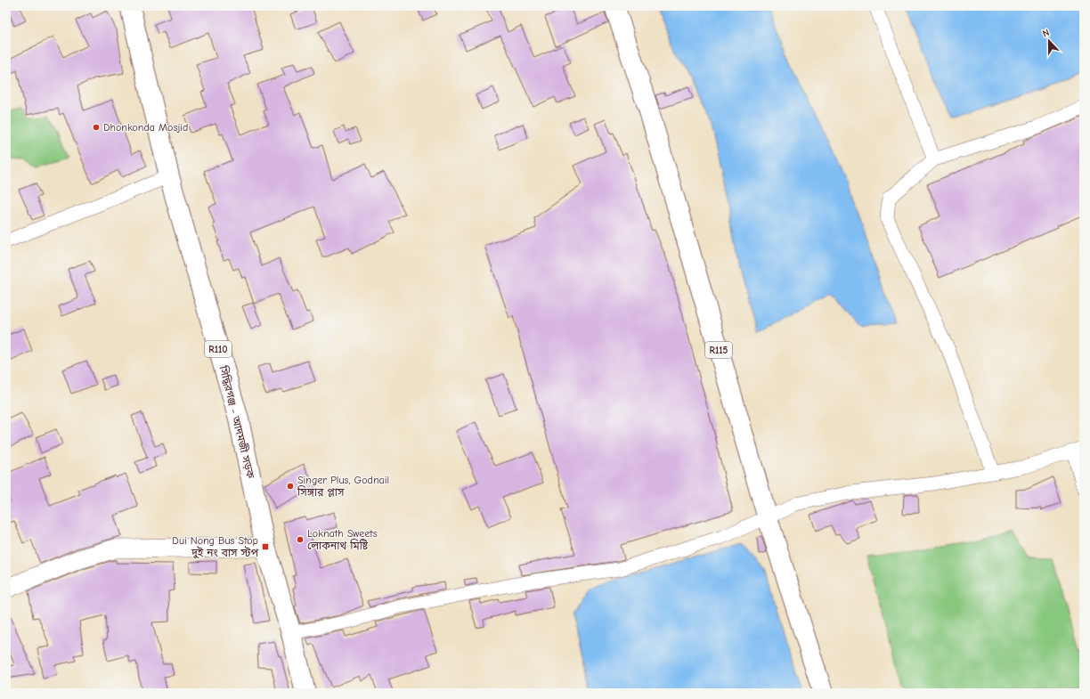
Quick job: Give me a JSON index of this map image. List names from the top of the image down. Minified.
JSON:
{"streets":{"main road":["R110","R115","সিদ্ধিরগঞ্জ - আদমজী সড়ক"]},"places":{"other":["Dhonkonda Mosjid","Singer Plus, Godnail সিঙ্গার প্লাস","Loknath Sweets লোকনাথ মিষ্টি"],"transit":["Dui Nong Bus Stop দুই নং বাস স্টপ"]},"north":"top"}
